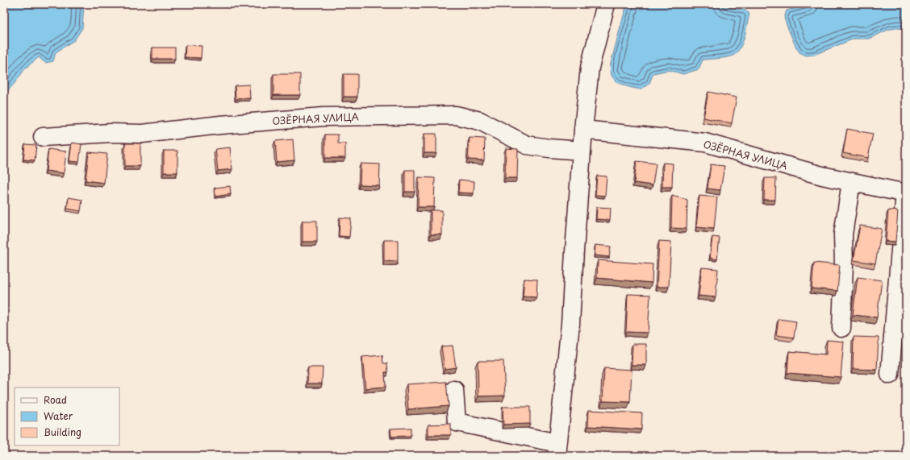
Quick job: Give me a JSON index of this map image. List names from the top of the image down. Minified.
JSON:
{"streets":{"street":["ОЗЁРНАЯ УЛИЦА"]},"legend":["Road","Water","Building"]}
